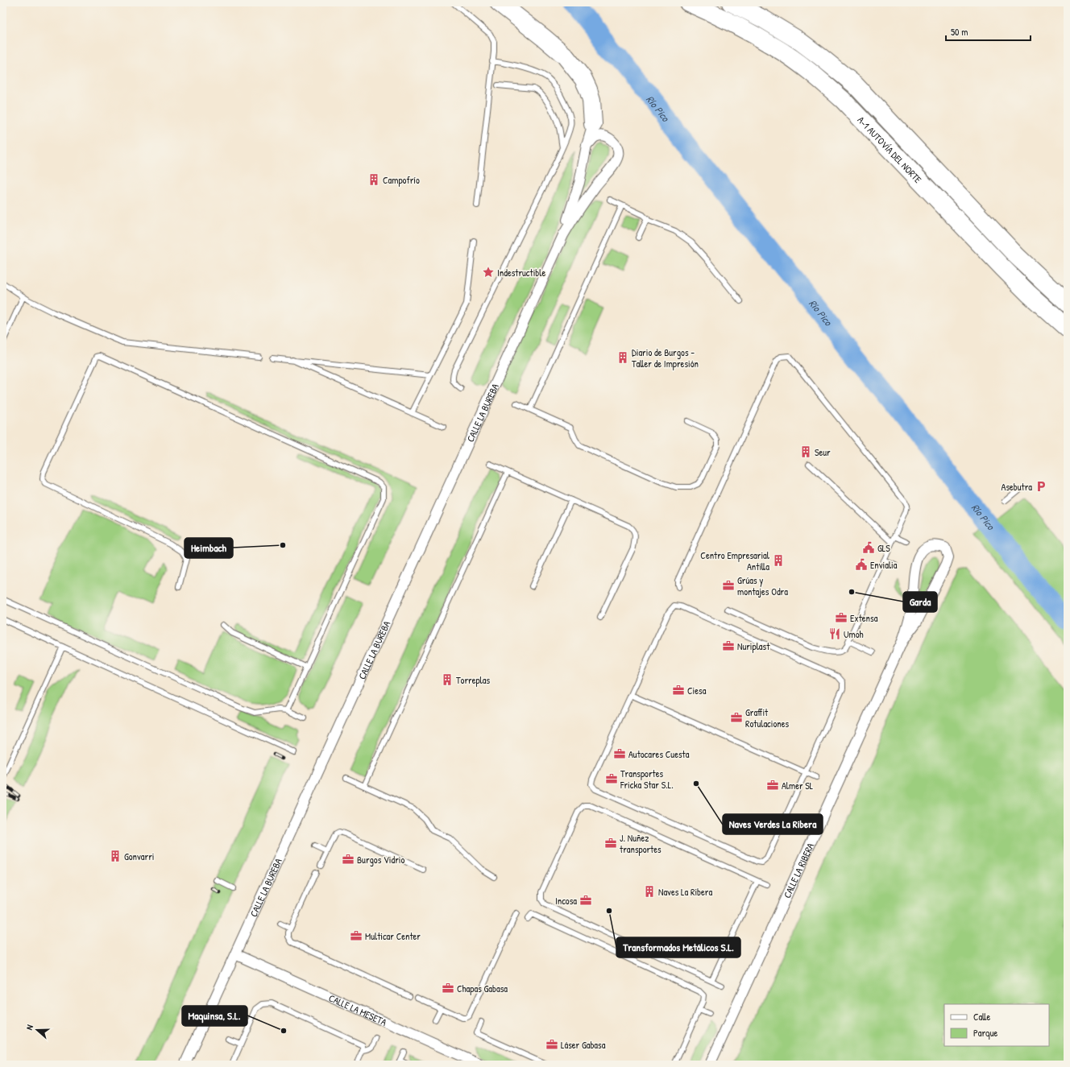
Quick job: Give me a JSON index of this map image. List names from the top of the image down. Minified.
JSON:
{"streets":{"highway":["A-1 AUTOVÍA DEL NORTE"],"street":["CALLE LA BUREBA","CALLE LA RIBERA","CALLE LA MESETA"]},"crossings":[["CALLE LA BUREBA","CALLE LA MESETA"]],"water":["Río Pico"],"places":{"building":["Campofrío","Diario de Burgos - Taller de Impresión","Seur","Centro Empresarial Antilla","Torreplas","Gonvarri","Naves La Ribera"],"place":["Indestructible"],"parking":["Asebutra"],"other":["Heimbach","Garda","Naves Verdes La Ribera","Transformados Metálicos S.L.","Maquinsa, S.L."],"public building":["GLS","Envialia"],"office":["Grúas y montajes Odra","Extensa","Nuriplast","Ciesa","Graffit Rotulaciones","Autocares Cuesta","Transportes Fricka Star S.L.","Almer SL","J. Nuñez transportes","Burgos Vidrio","Incosa","Multicar Center","Chapas Gabasa","Láser Gabasa"],"restaurant":["Umoh"]},"legend":["Calle","Parque"],"scale_bar":"50 m","north":"left"}
